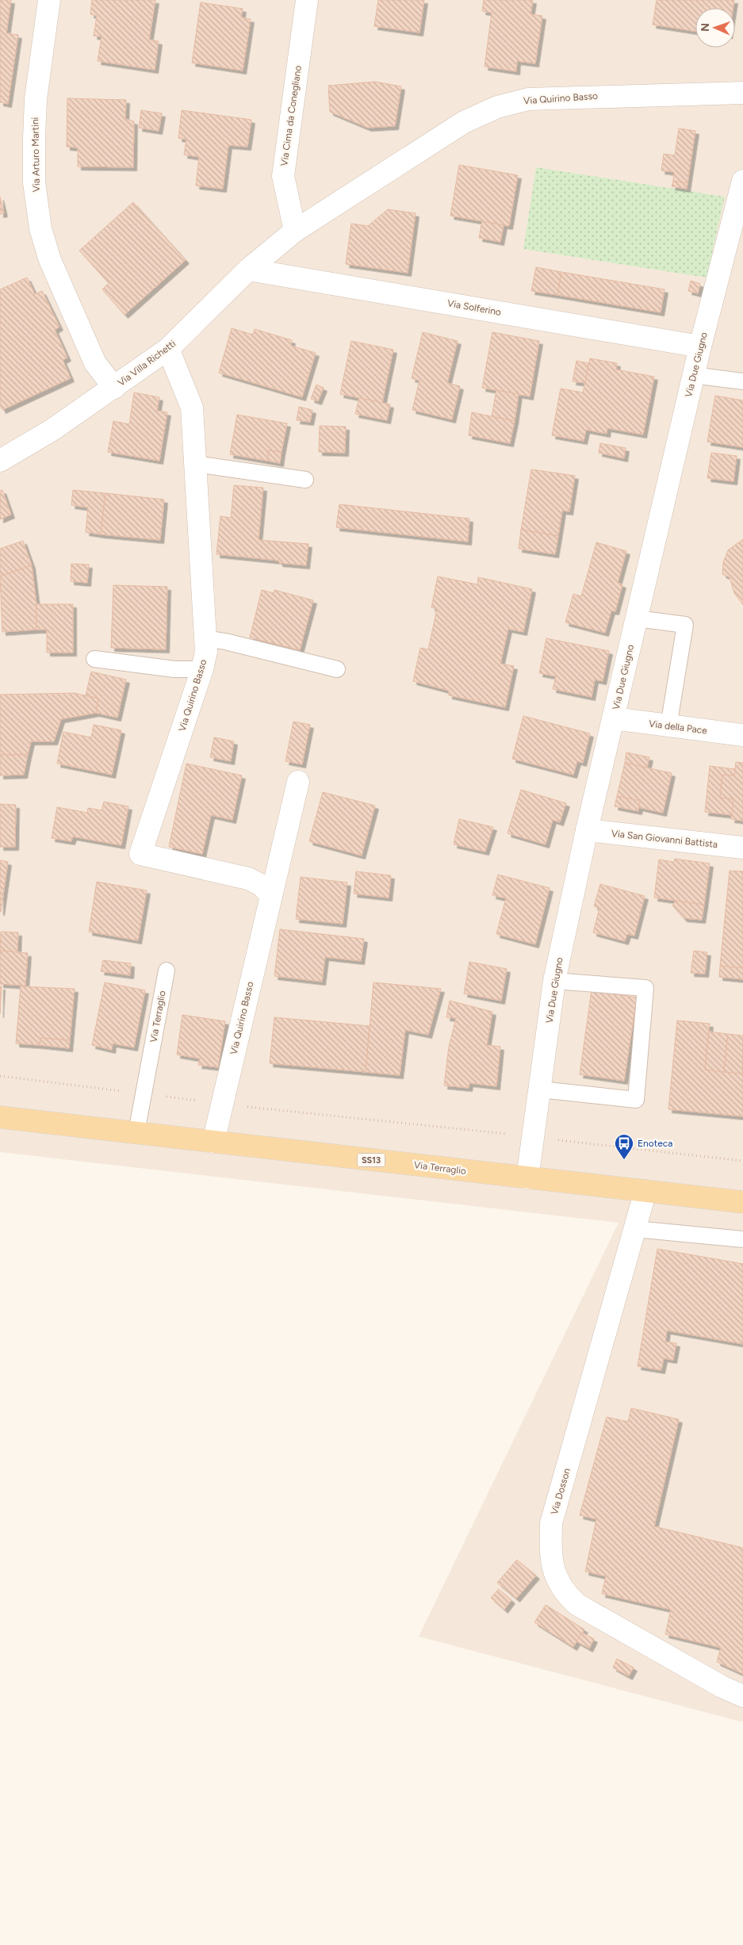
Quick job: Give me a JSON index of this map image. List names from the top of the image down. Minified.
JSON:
{"streets":{"main road":["Via Terraglio","SS13"],"street":["Via Quirino Basso","Via Cima da Conegliano","Via Arturo Martini","Via Solferino","Via Villa Richetti","Via Due Giugno","Via della Pace","Via San Giovanni Battista","Via Dosson"]},"crossings":[["Via Quirino Basso","Via Cima da Conegliano"],["Via Quirino Basso","Via Villa Richetti"],["Via Quirino Basso","Via Terraglio"],["Via Cima da Conegliano","Via Villa Richetti"],["Via Arturo Martini","Via Villa Richetti"],["Via Solferino","Via Villa Richetti"],["Via Solferino","Via Due Giugno"],["Via Due Giugno","Via della Pace"],["Via Due Giugno","Via San Giovanni Battista"],["Via Due Giugno","Via Terraglio"],["Via Terraglio","Via Dosson"]],"places":{"bus stop":["Enoteca"]},"north":"left"}
